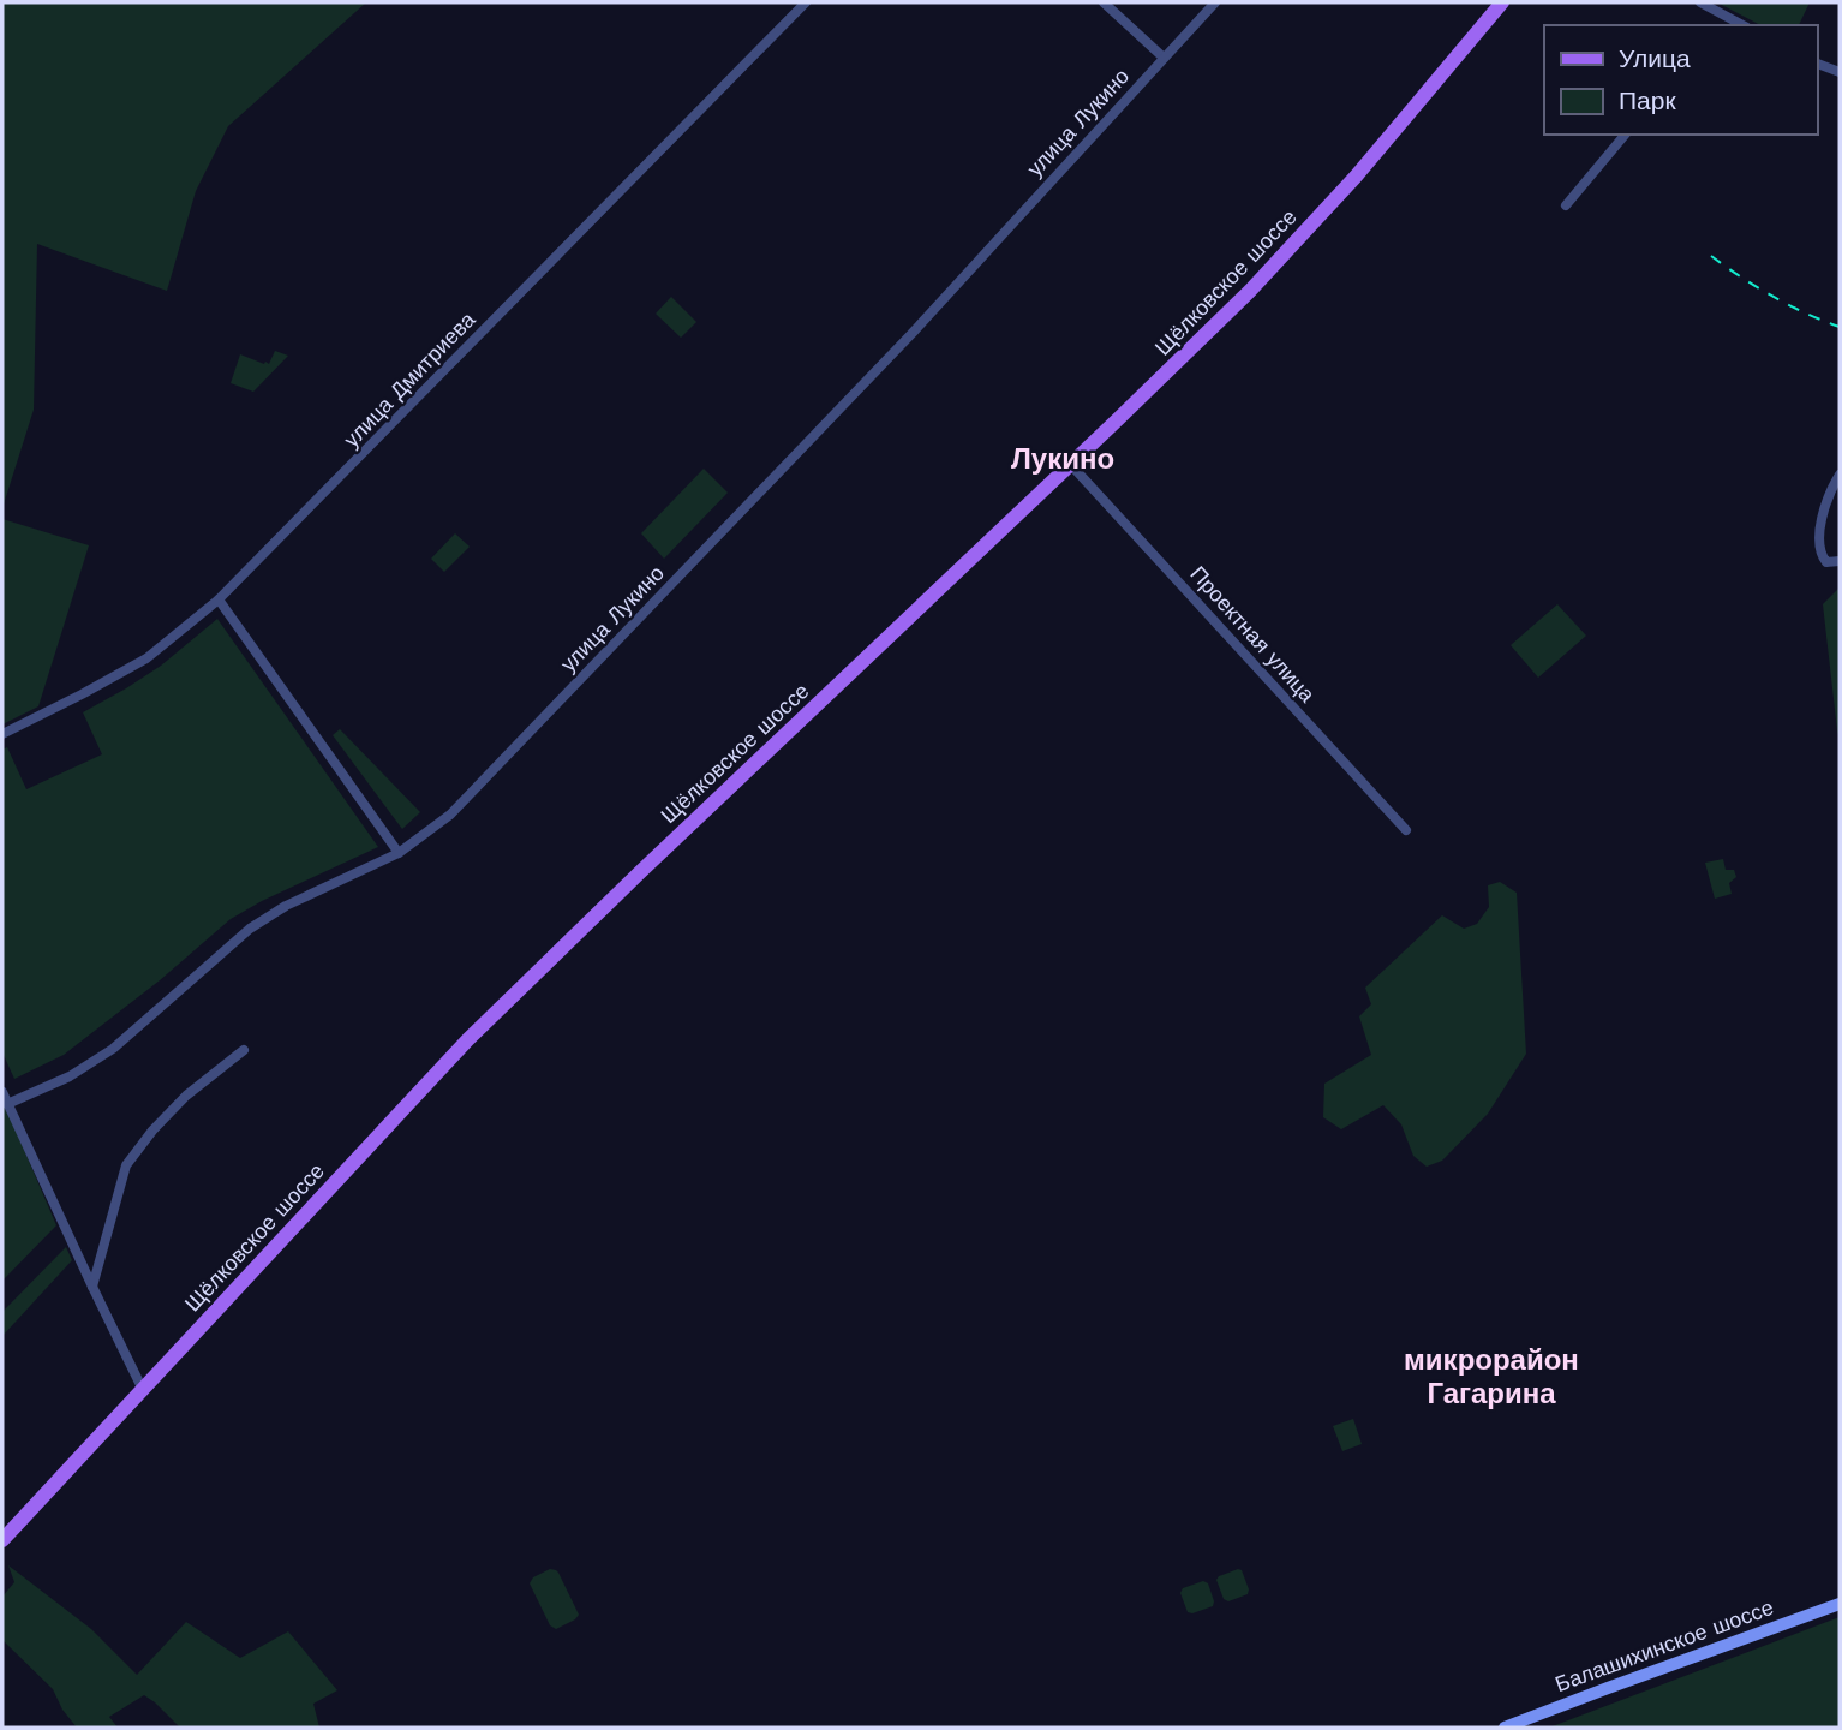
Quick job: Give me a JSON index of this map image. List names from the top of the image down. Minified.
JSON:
{"streets":{"main road":["Щёлковское шоссе","Балашихинское шоссе"],"street":["улица Лукино","улица Дмитриева","Проектная улица"]},"crossings":[["Щёлковское шоссе","Проектная улица"]],"districts":["Лукино","микрорайон Гагарина"],"legend":["Улица","Парк"]}
